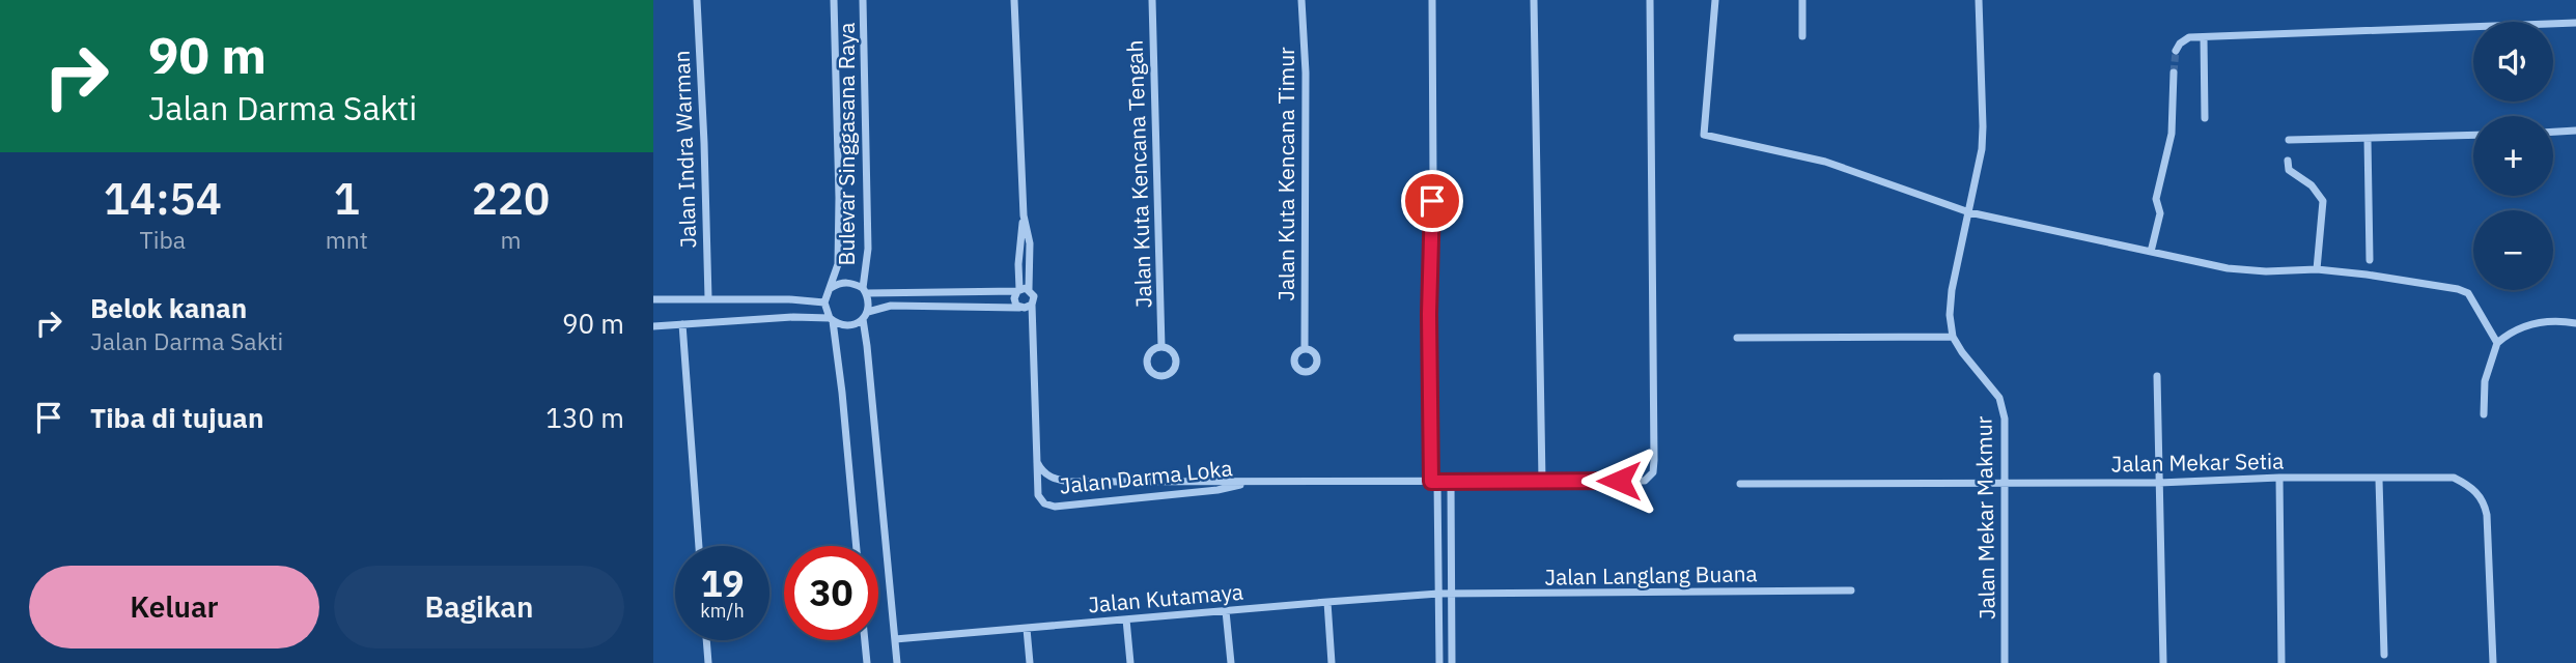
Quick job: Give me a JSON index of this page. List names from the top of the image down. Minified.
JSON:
{"streets":{"street":["Bulevar Singgasana Raya","Jalan Indra Warman","Jalan Kuta Kencana Tengah","Jalan Kuta Kencana Timur","Jalan Mekar Setia","Jalan Darma Loka","Jalan Mekar Makmur","Jalan Langlang Buana","Jalan Kutamaya"]},"crossings":[["Jalan Mekar Setia","Jalan Mekar Makmur"],["Jalan Langlang Buana","Jalan Kutamaya"]],"page":{"turn":["90 m","Jalan Darma Sakti"],"map_buttons":["+","−"],"eta":["14:54","Tiba","1","mnt","220","m"],"list":[{"name":"Belok kanan","note":"Jalan Darma Sakti","value":"90 m"},{"name":"Tiba di tujuan","value":"130 m"}],"speed":"19 km/h","limit":"30","buttons":["Keluar","Bagikan"]}}
